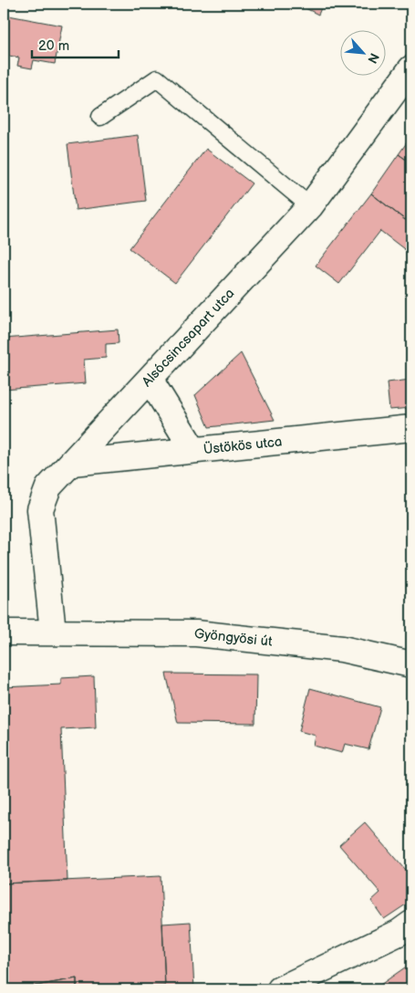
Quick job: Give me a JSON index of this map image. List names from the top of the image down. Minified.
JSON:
{"streets":{"street":["Alsócsincsapart utca","Üstökös utca","Gyöngyösi út"]},"crossings":[["Alsócsincsapart utca","Üstökös utca"],["Alsócsincsapart utca","Gyöngyösi út"]],"scale_bar":"20 m","north":"bottom right"}
